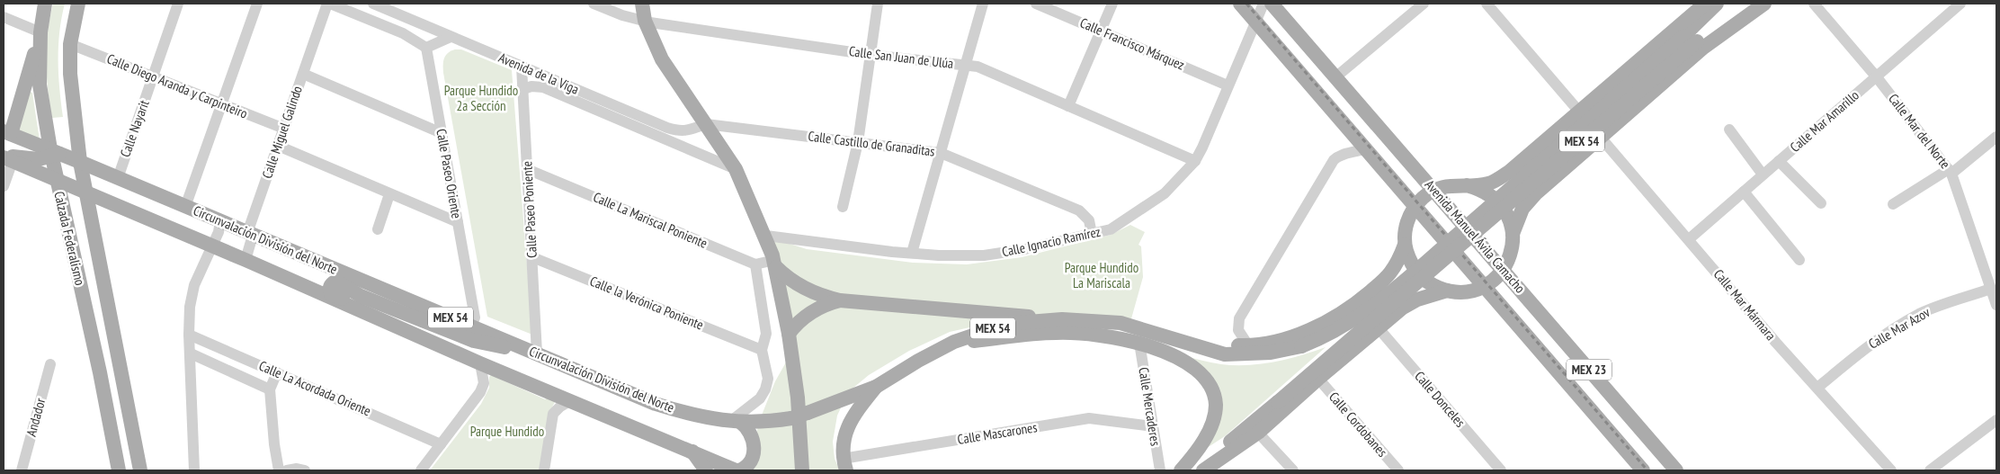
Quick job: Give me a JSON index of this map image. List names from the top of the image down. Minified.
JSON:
{"streets":{"main road":["MEX 54","Avenida Manuel Ávila Camacho","Calzada Federalismo","Circunvalación División del Norte","MEX 23"],"street":["Calle Francisco Márquez","Calle San Juan de Ulúa","Avenida de la Viga","Calle Diego Aranda y Carpinteiro","Calle Mar Amarillo","Calle Nayarit","Calle Mar del Norte","Calle Miguel Galindo","Calle Castillo de Granaditas","Calle Paseo Oriente","Calle Paseo Poniente","Calle La Mariscal Poniente","Calle Ignacio Ramírez","Calle la Verónica Poniente","Calle Mar Mármara","Calle Mar Azov","Calle La Acordada Oriente","Calle Donceles","Calle Mercaderes","Andador","Calle Cordobanes","Calle Mascarones"]},"crossings":[["Calle Francisco Márquez","Calle Ignacio Ramírez"],["Calle San Juan de Ulúa","Calle Ignacio Ramírez"],["Avenida de la Viga","Calle Castillo de Granaditas"],["Avenida de la Viga","Calle Paseo Poniente"],["Calle Diego Aranda y Carpinteiro","Calle Nayarit"],["Calle Diego Aranda y Carpinteiro","Calle Miguel Galindo"],["Calle Diego Aranda y Carpinteiro","Calzada Federalismo"],["Calle Mar Amarillo","Calle Mar del Norte"],["Calle Mar Amarillo","Calle Mar Mármara"],["Calle Nayarit","Circunvalación División del Norte"],["Calle Mar del Norte","Calle Mar Azov"],["Calle Miguel Galindo","Circunvalación División del Norte"],["MEX 54","Circunvalación División del Norte"],["Calle Castillo de Granaditas","Calle Ignacio Ramírez"],["Calle Paseo Oriente","Circunvalación División del Norte"],["Calle Paseo Poniente","Calle La Mariscal Poniente"],["Calle Paseo Poniente","Circunvalación División del Norte"],["Calle Paseo Poniente","Calle la Verónica Poniente"],["Avenida Manuel Ávila Camacho","Calle Ignacio Ramírez"],["Calzada Federalismo","Circunvalación División del Norte"],["Calle Mar Mármara","Calle Mar Azov"],["Calle Mercaderes","Calle Mascarones"]],"parks":["Parque Hundido 2a Sección","Parque Hundido La Mariscala","Parque Hundido"]}
